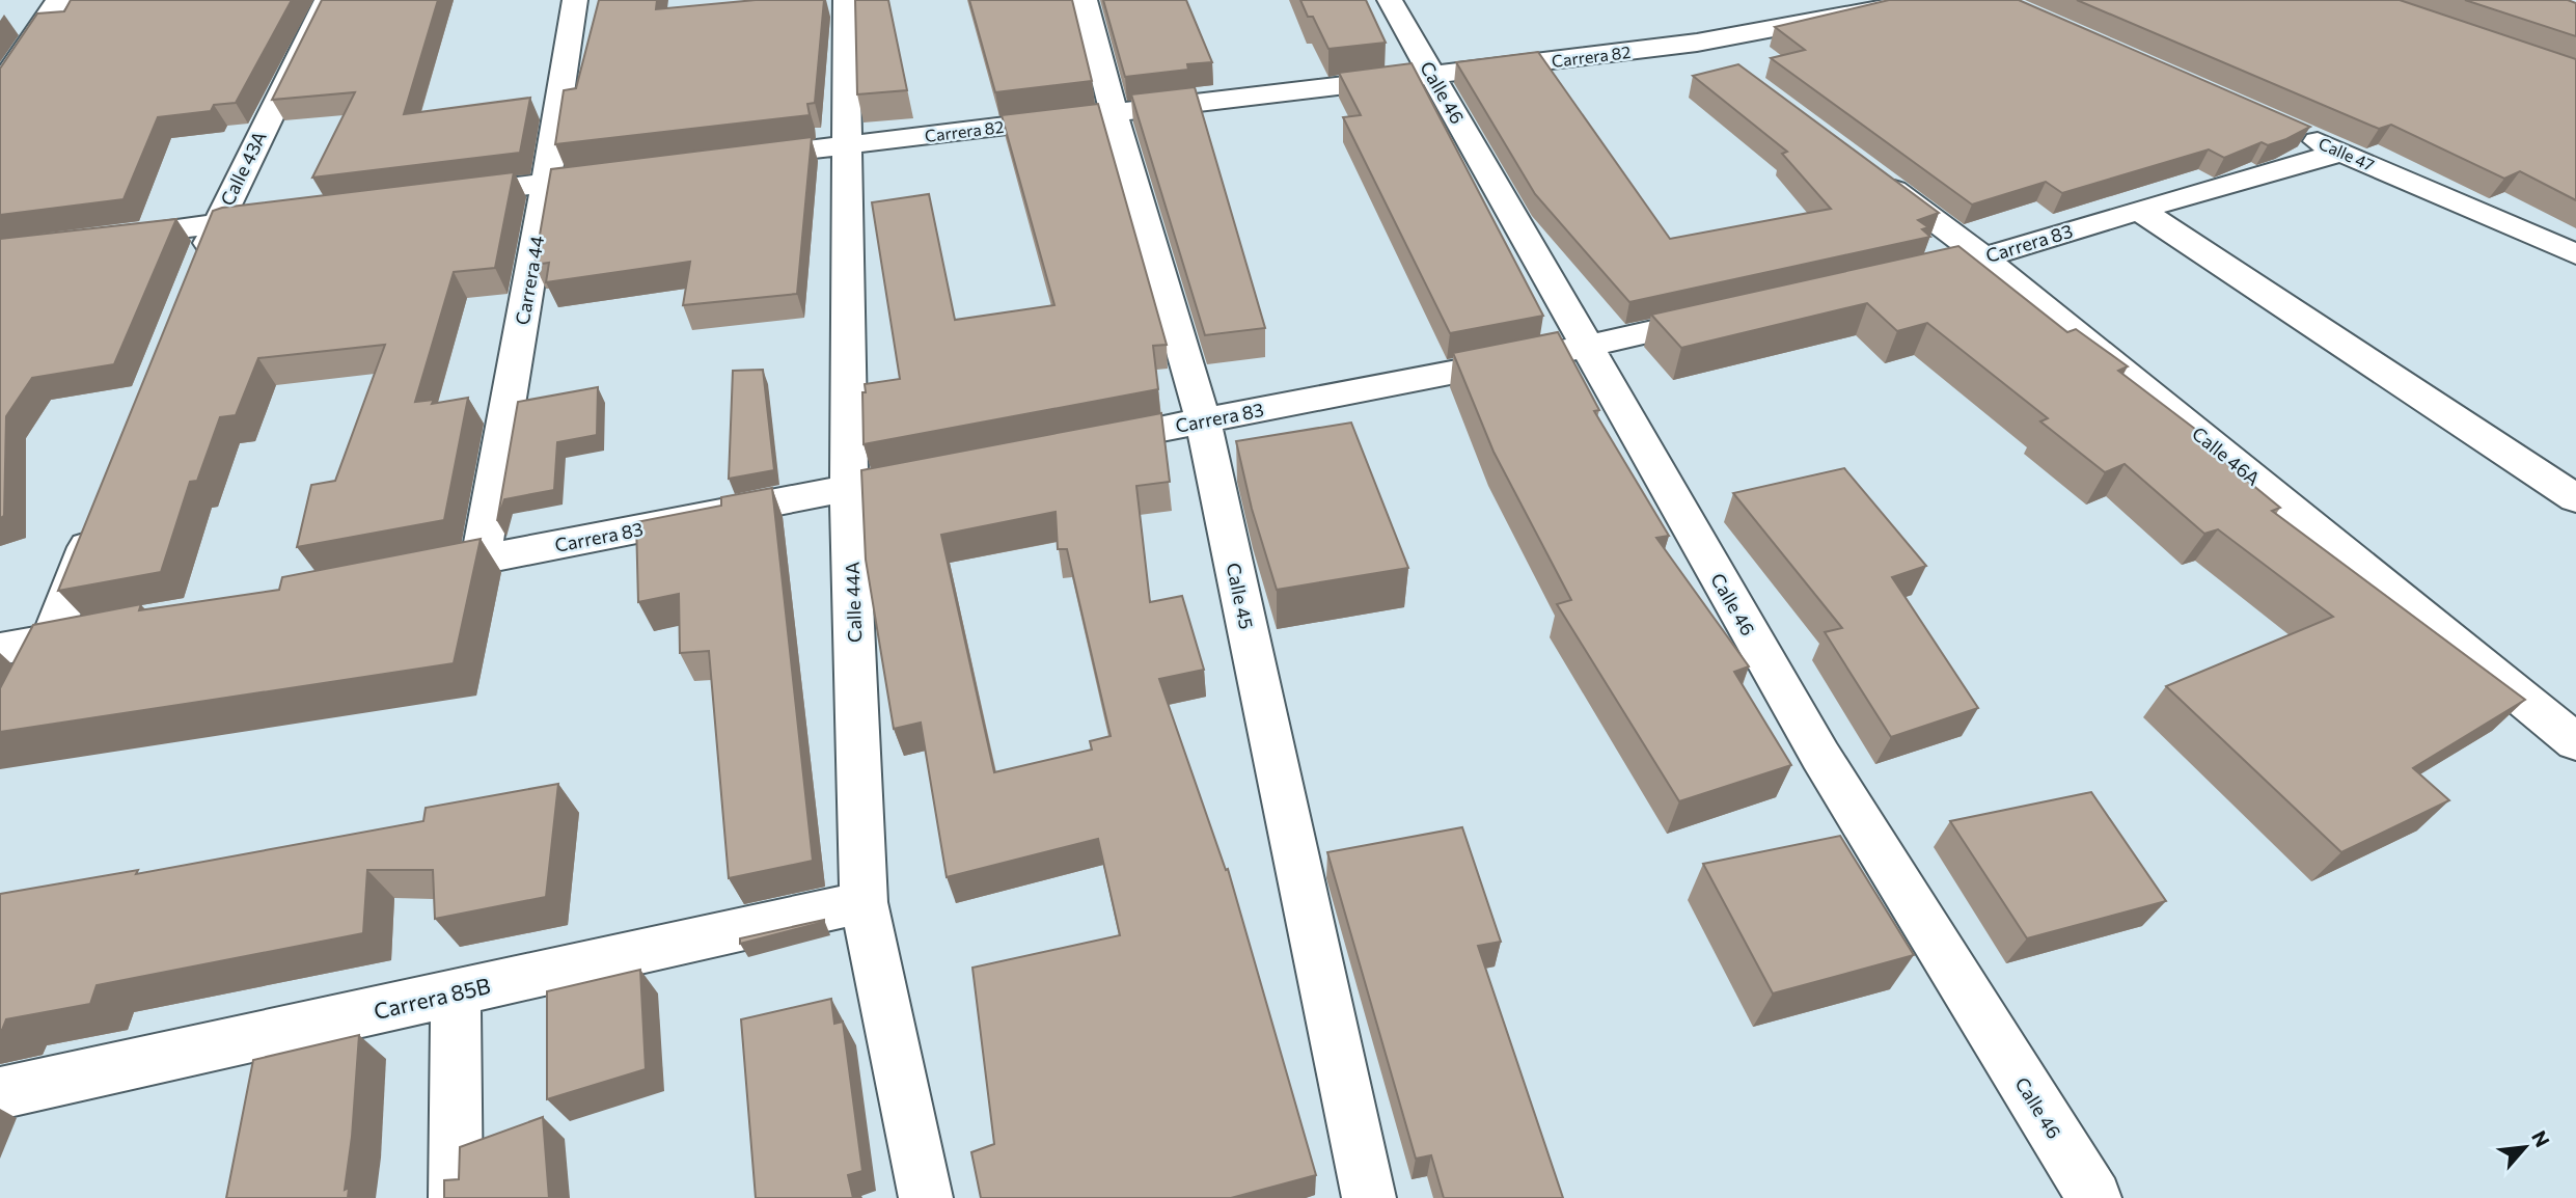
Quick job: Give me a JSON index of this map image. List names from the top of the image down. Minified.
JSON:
{"streets":{"street":["Carrera 82","Calle 46","Calle 47","Calle 43A","Carrera 83","Carrera 44","Calle 46A","Calle 45","Calle 44A","Carrera 85B"]},"crossings":[["Carrera 82","Calle 46"],["Carrera 82","Calle 45"],["Carrera 82","Calle 44A"],["Calle 46","Carrera 83"],["Calle 47","Carrera 83"],["Carrera 83","Carrera 44"],["Carrera 83","Calle 46A"],["Carrera 83","Calle 45"],["Carrera 83","Calle 44A"],["Calle 44A","Carrera 85B"]],"north":"top right"}
